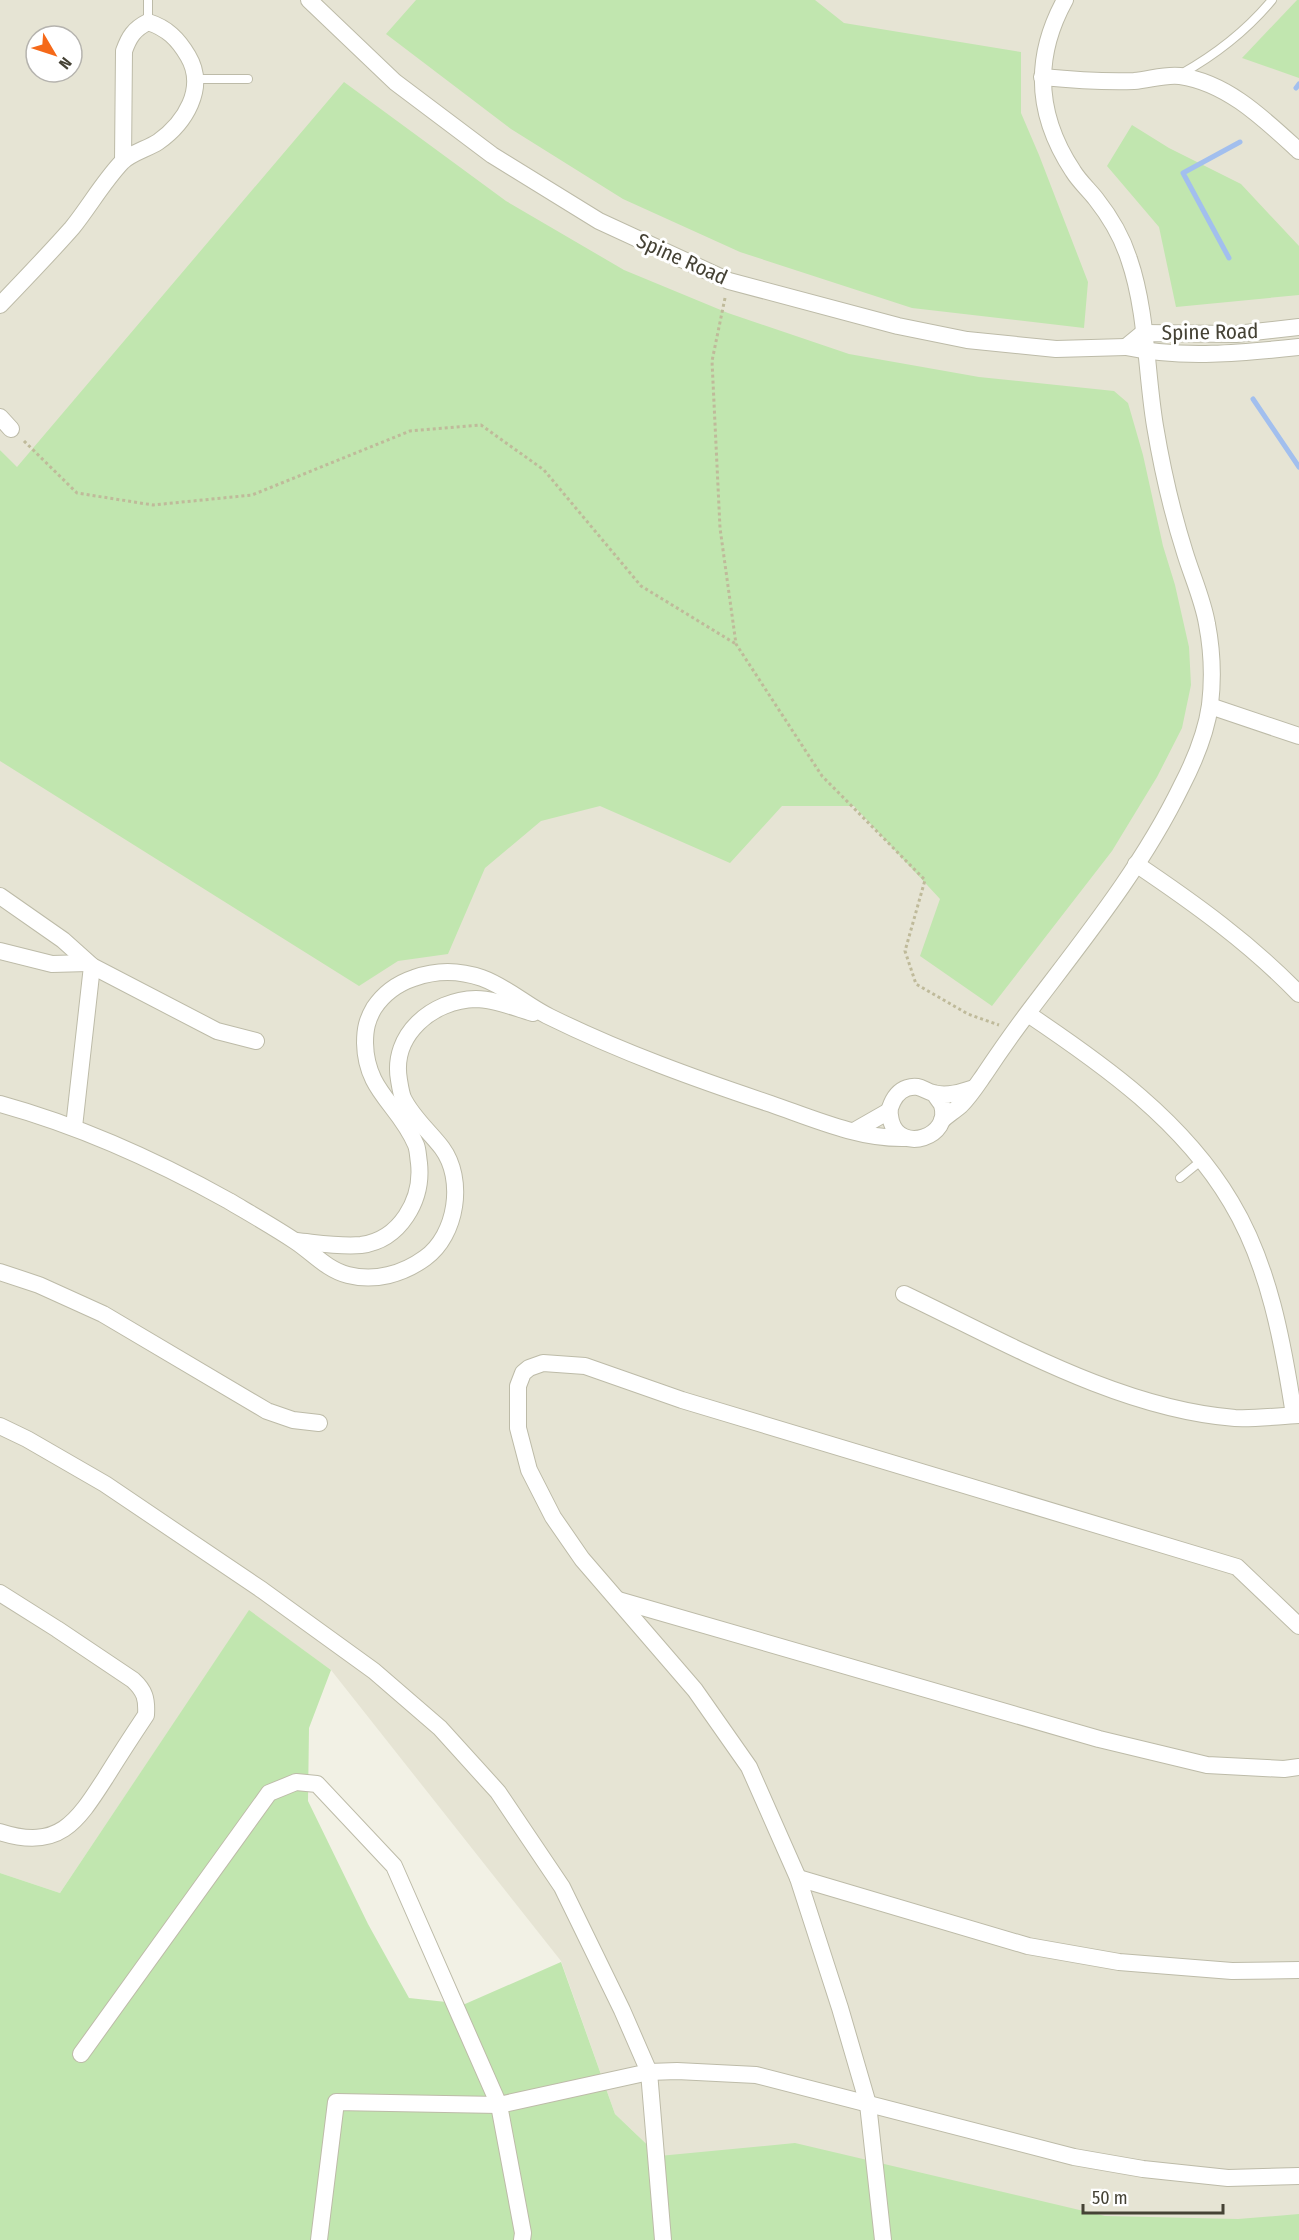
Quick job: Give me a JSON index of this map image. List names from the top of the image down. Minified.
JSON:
{"streets":{"street":["Spine Road"]},"scale_bar":"50 m","north":"bottom right"}
